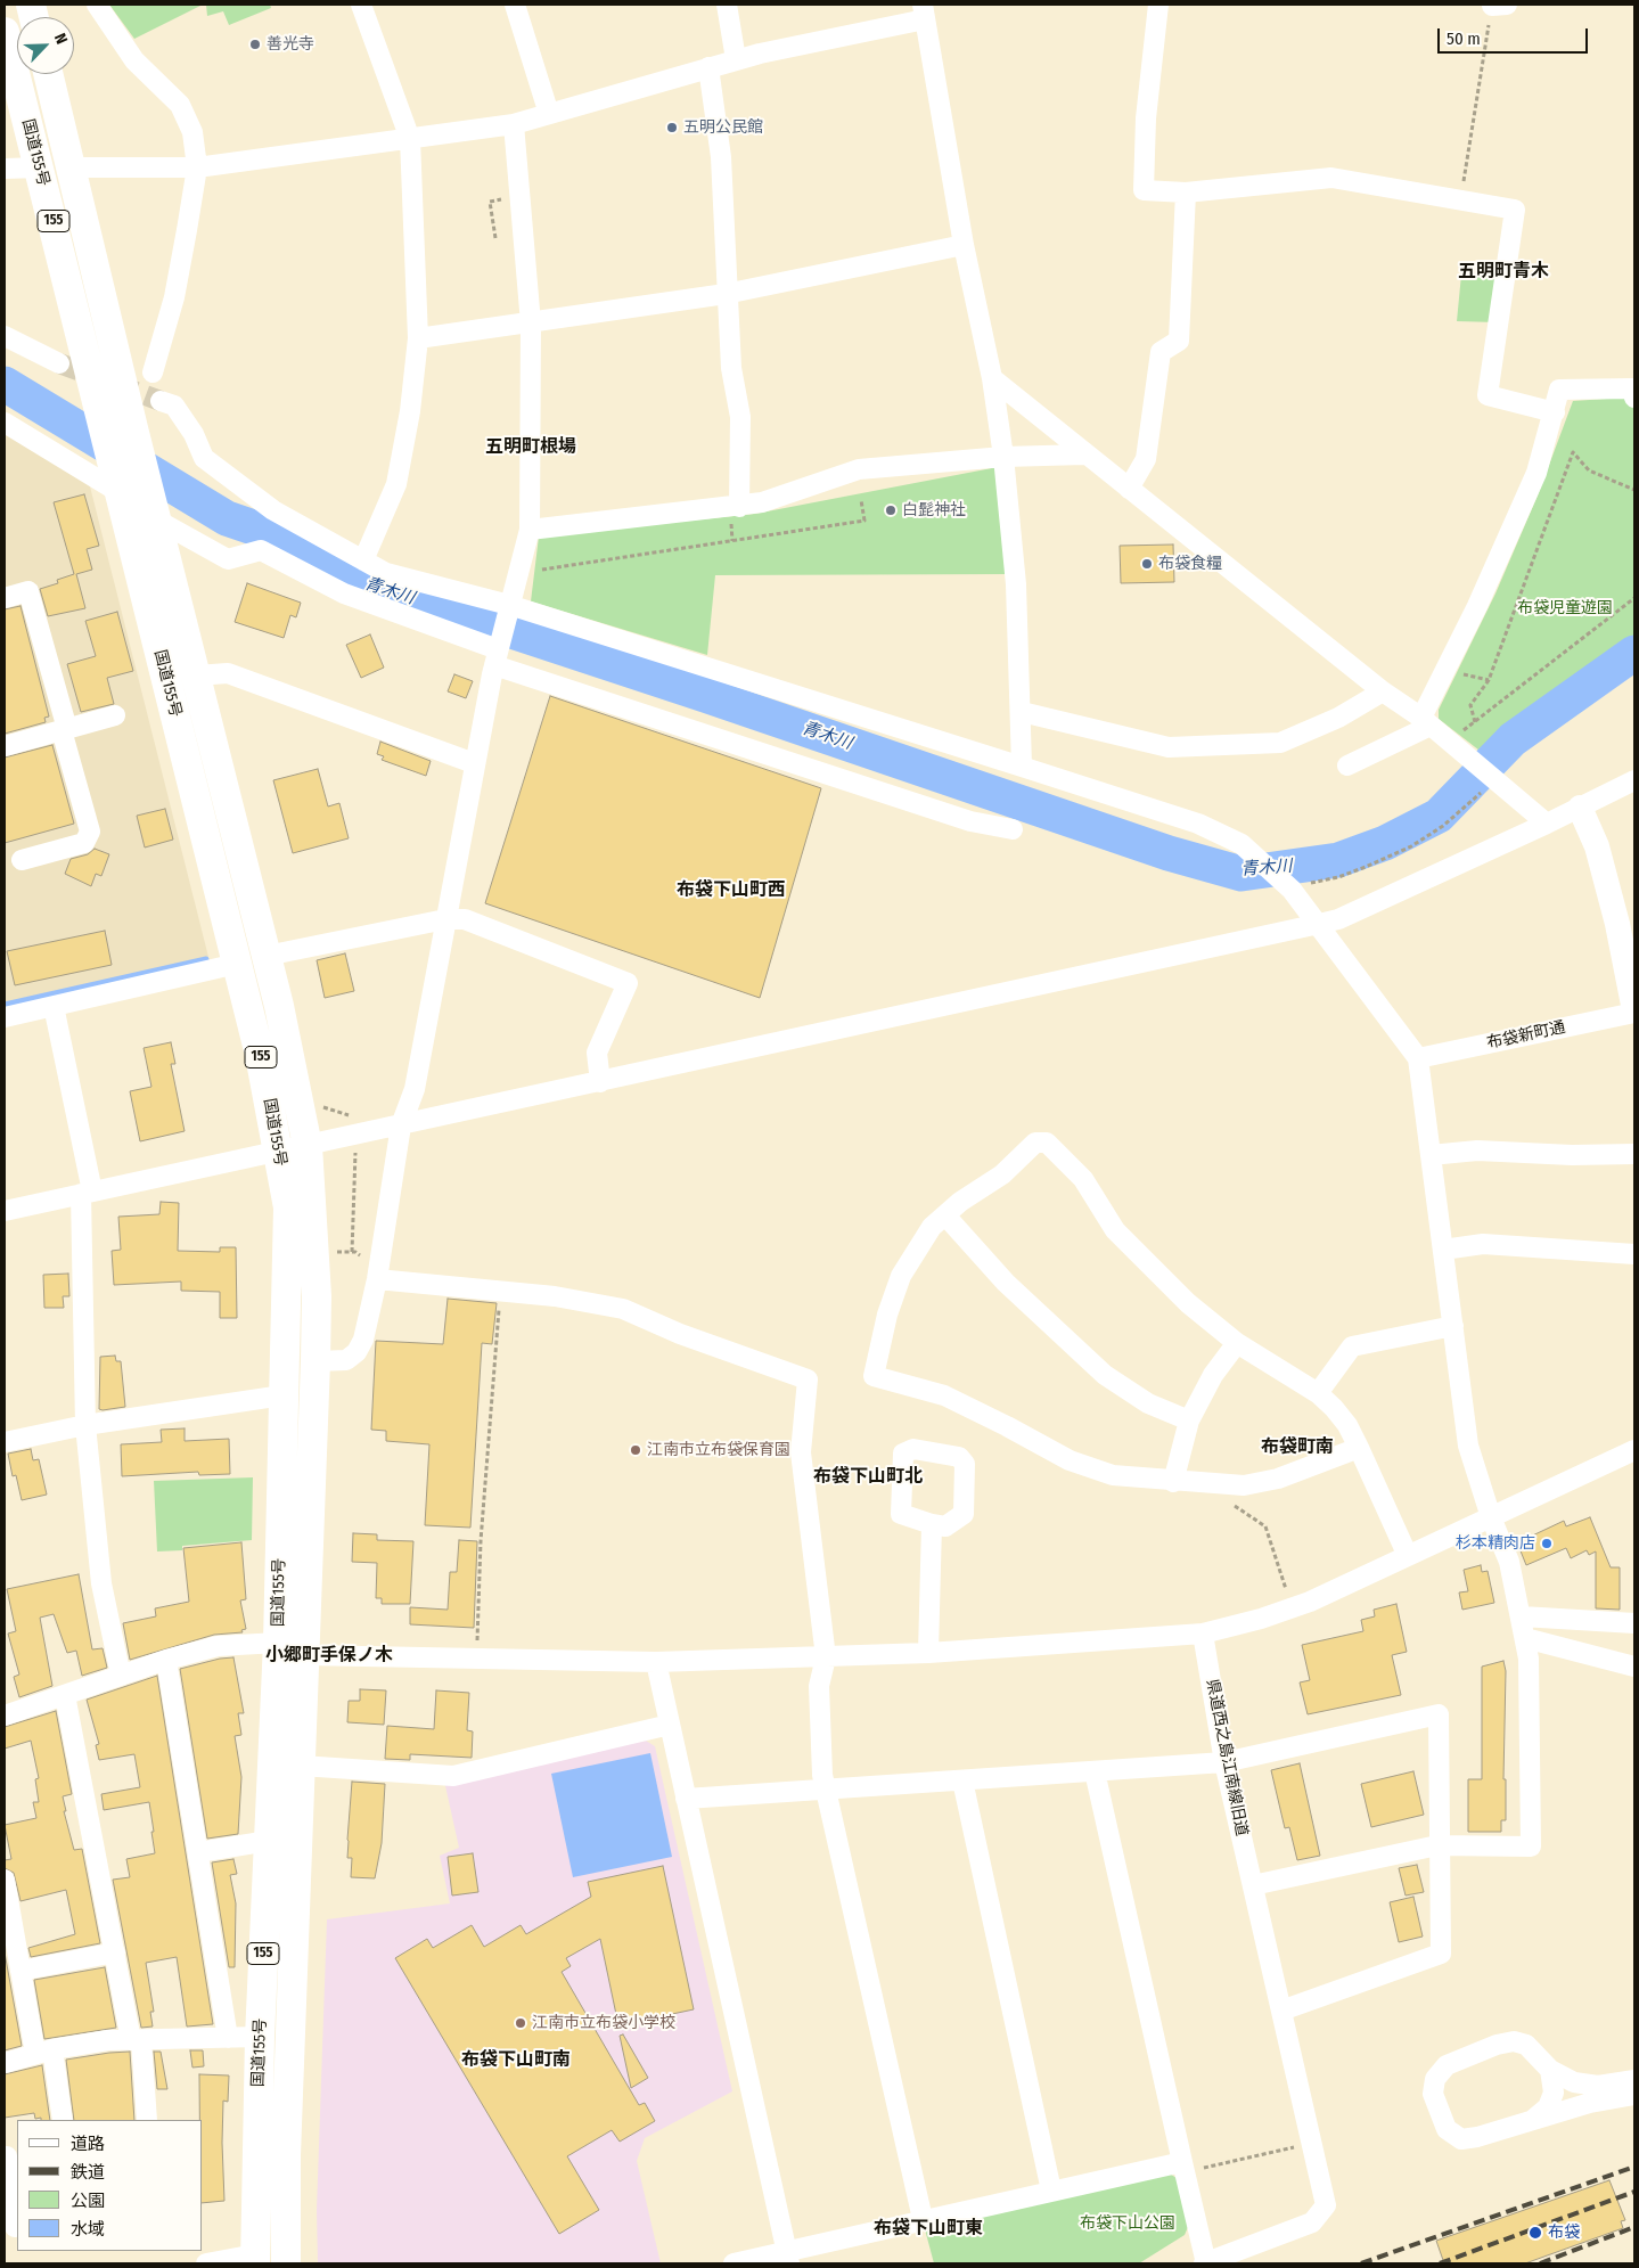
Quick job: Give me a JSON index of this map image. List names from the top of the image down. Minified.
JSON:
{"streets":{"highway":["国道155号","155"],"street":["布袋新町通","県道西之島江南線旧道"]},"districts":["五明町青木","五明町根場","布袋下山町西","布袋町南","布袋下山町北","小郷町手保ノ木","布袋下山町南","布袋下山町東"],"water":["青木川"],"parks":["布袋児童遊園","布袋下山公園"],"places":["善光寺","五明公民館","白髭神社","布袋食糧","江南市立布袋保育園","杉本精肉店","江南市立布袋小学校","布袋"],"legend":["道路","鉄道","公園","水域"],"scale_bar":"50 m","north":"top right"}
